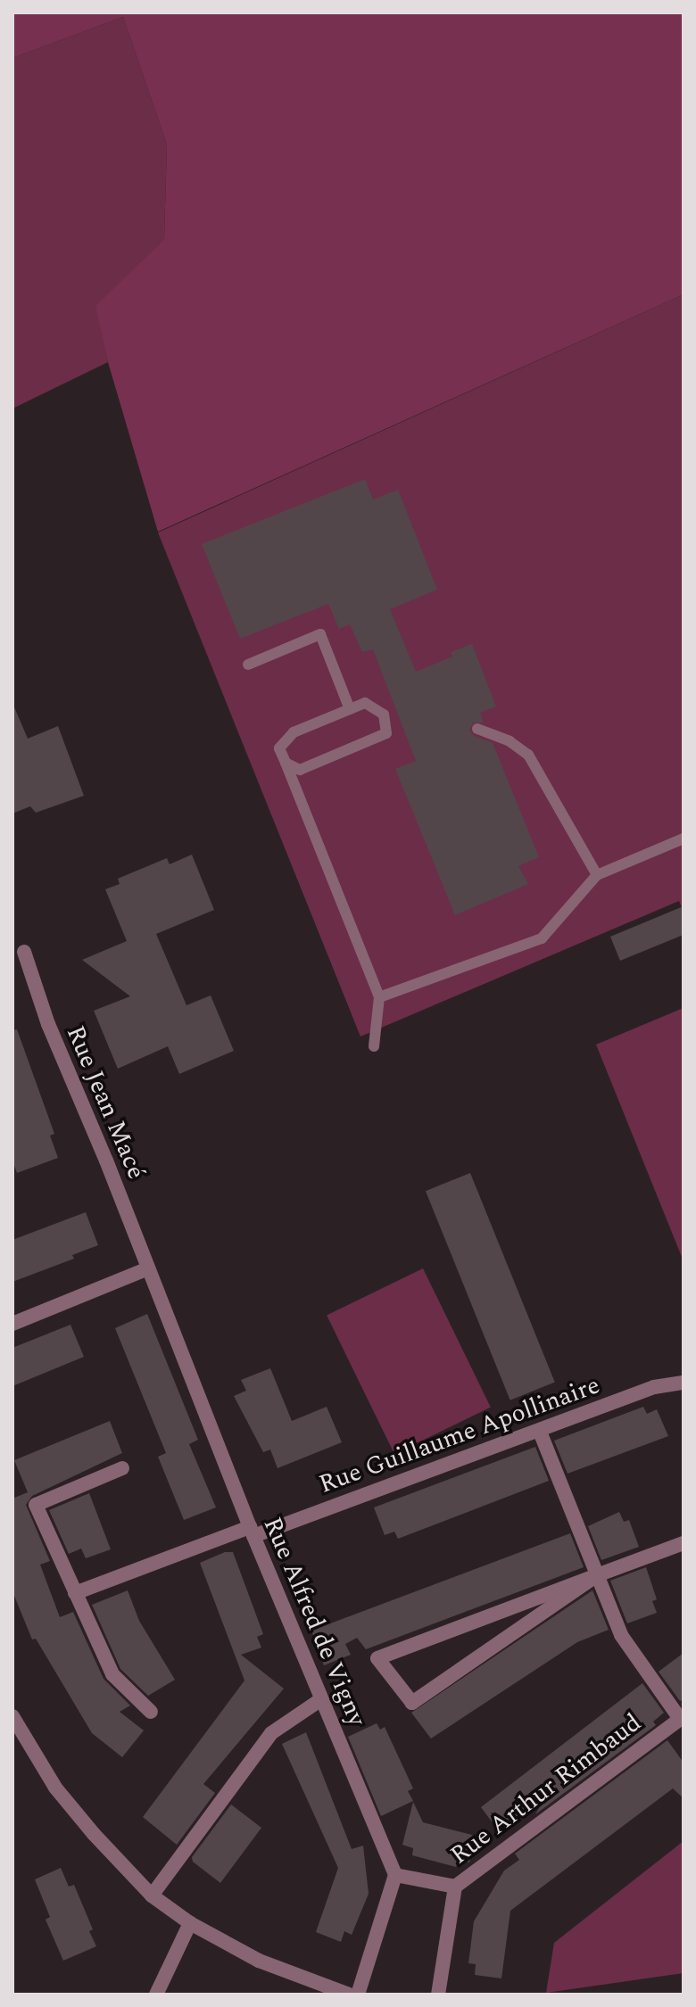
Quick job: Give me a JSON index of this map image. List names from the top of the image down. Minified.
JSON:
{"streets":{"street":["Rue Jean Macé","Rue Guillaume Apollinaire","Rue Alfred de Vigny","Rue Arthur Rimbaud"]},"crossings":[["Rue Jean Macé","Rue Alfred de Vigny"],["Rue Guillaume Apollinaire","Rue Alfred de Vigny"]]}
